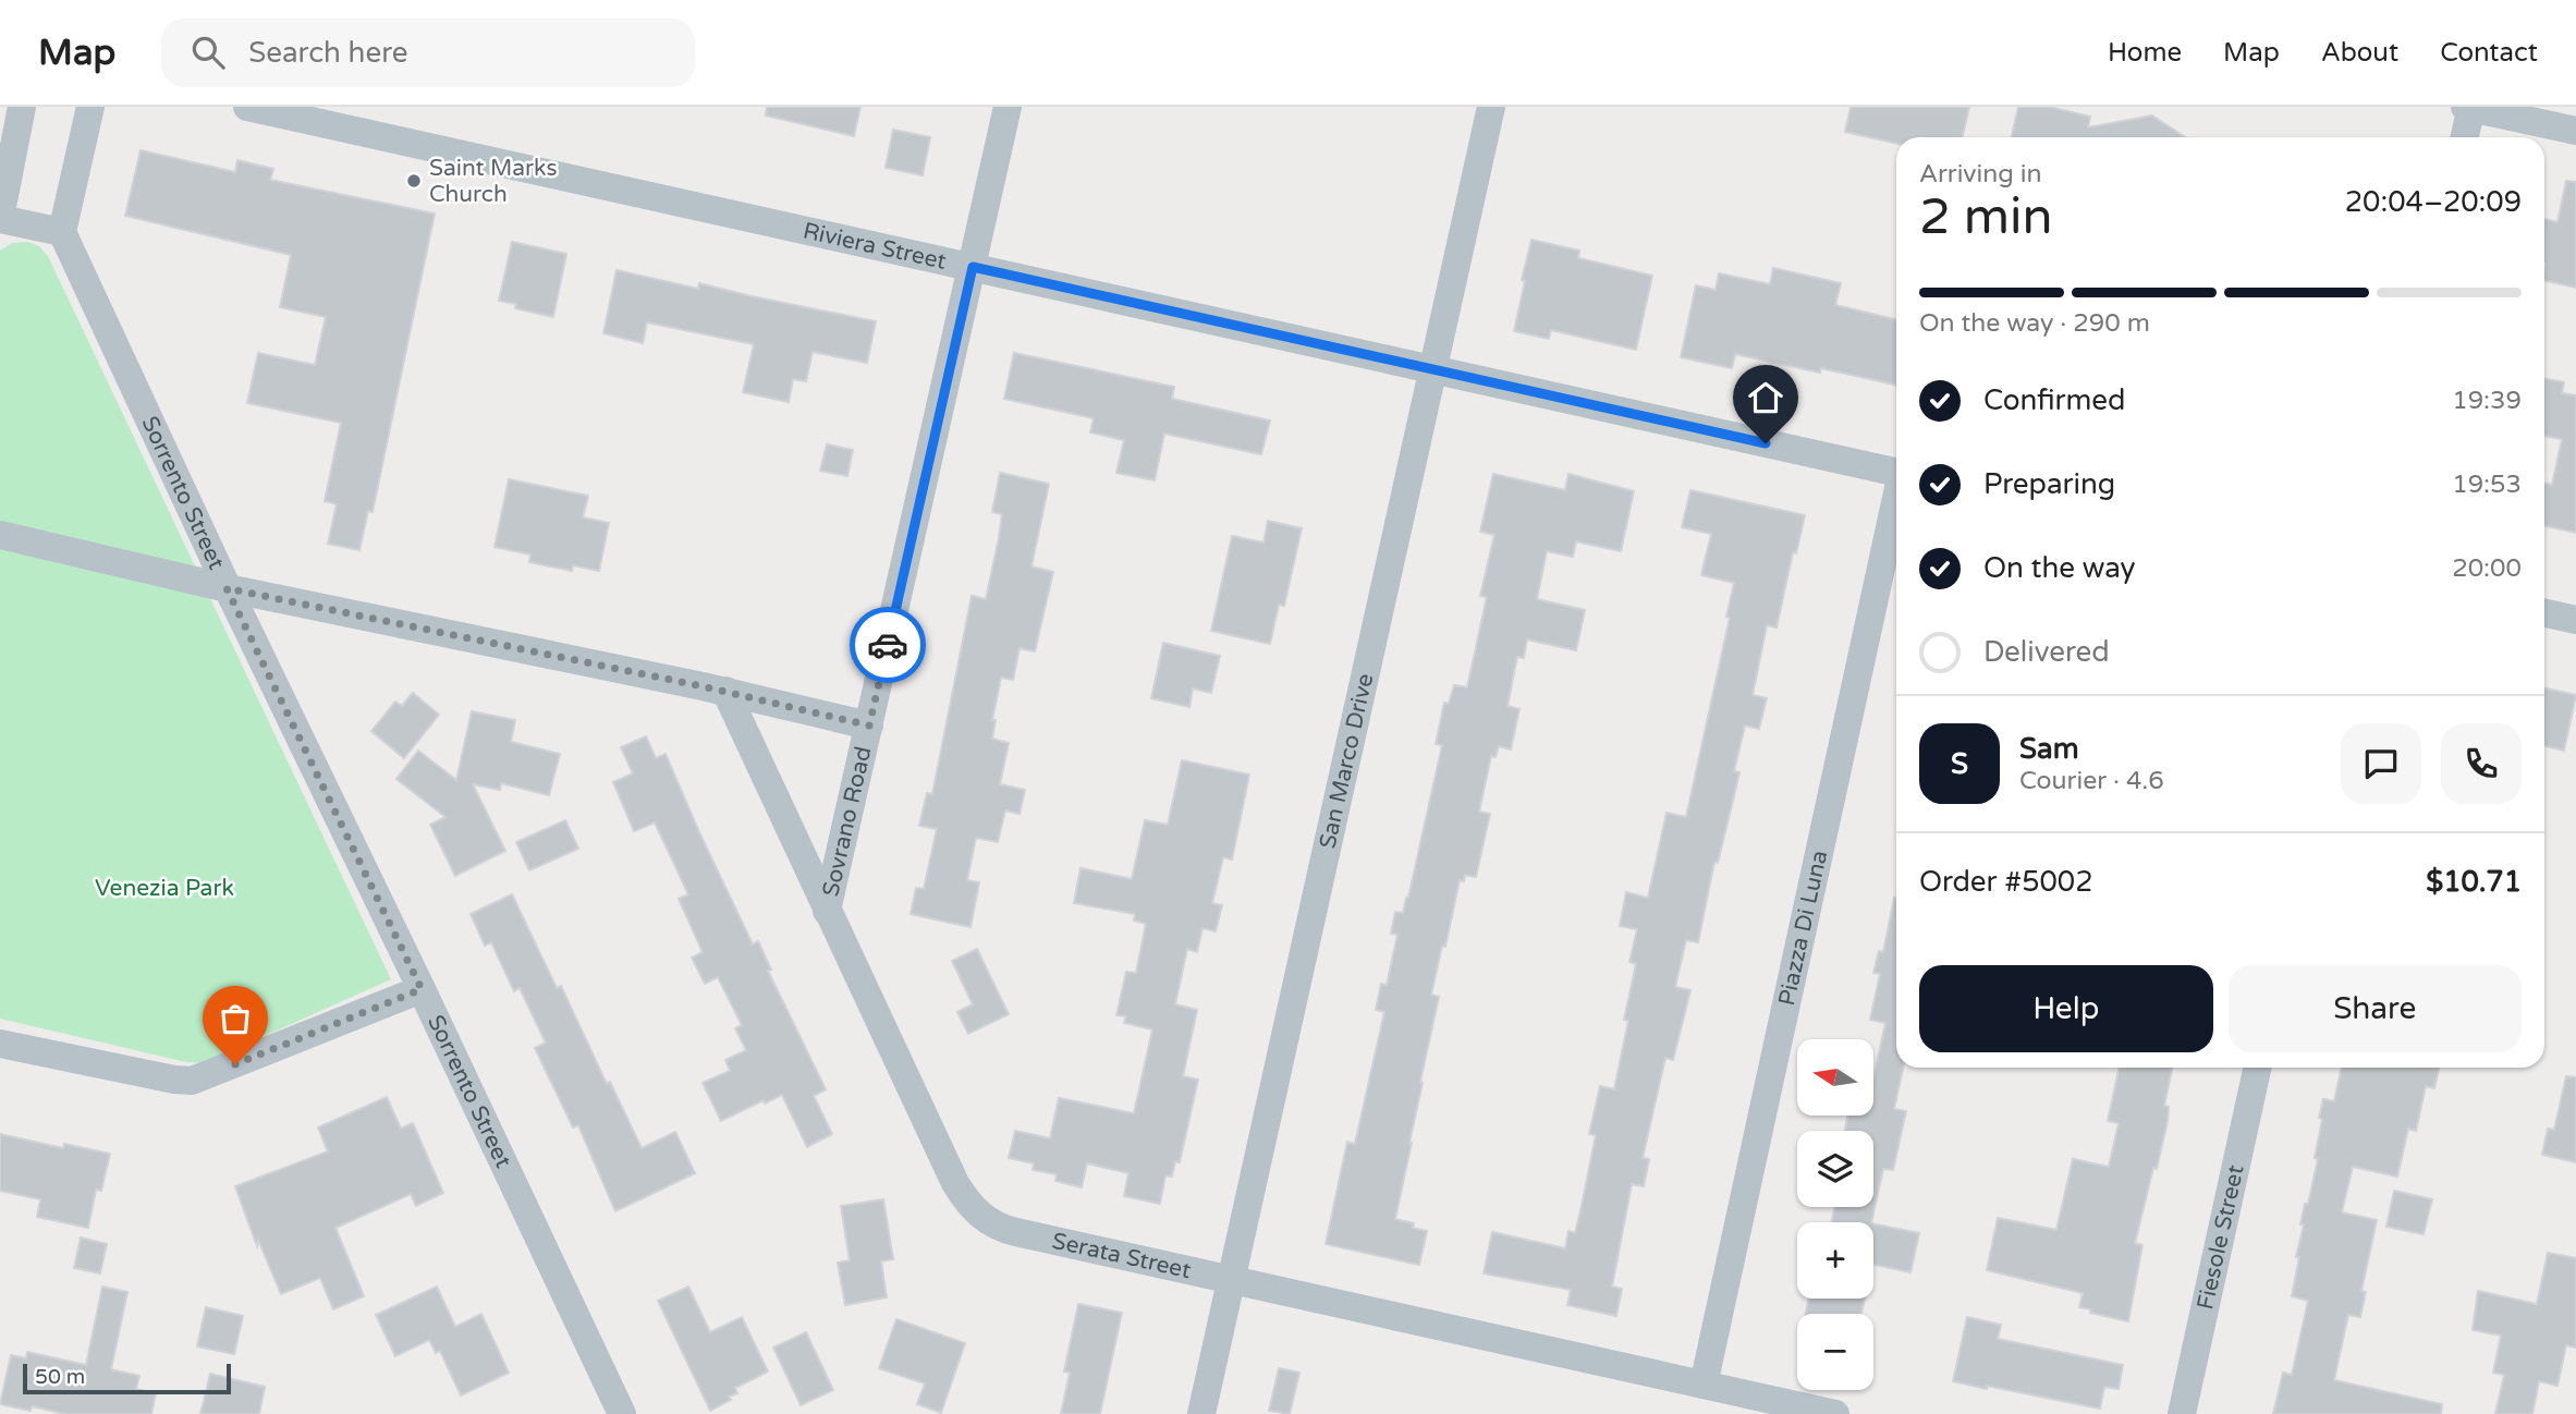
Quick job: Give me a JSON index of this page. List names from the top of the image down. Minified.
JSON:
{"streets":{"street":["Riviera Street","Sorrento Street","San Marco Drive","Sovrano Road","Piazza Di Luna","Fiesole Street","Serata Street"]},"crossings":[["Riviera Street","San Marco Drive"],["Riviera Street","Sovrano Road"],["San Marco Drive","Serata Street"],["Sovrano Road","Serata Street"],["Piazza Di Luna","Serata Street"]],"parks":["Venezia Park"],"places":["Saint Marks Church"],"scale_bar":"50 m","north":"left","page":{"header":"Map","search":"Search here","nav":["Home","Map","About","Contact"],"heading":["2 min","Arriving in","20:04–20:09"],"panel":["Sam","Courier · 4.6","Order #5002","$10.71"],"bar":"On the way · 290 m","list":[["Confirmed","19:39"],["Preparing","19:53"],["On the way","20:00"],"Delivered"],"round":"S","buttons":["Help","Share"],"map_buttons":["+","−"],"scale":"50 m"}}
